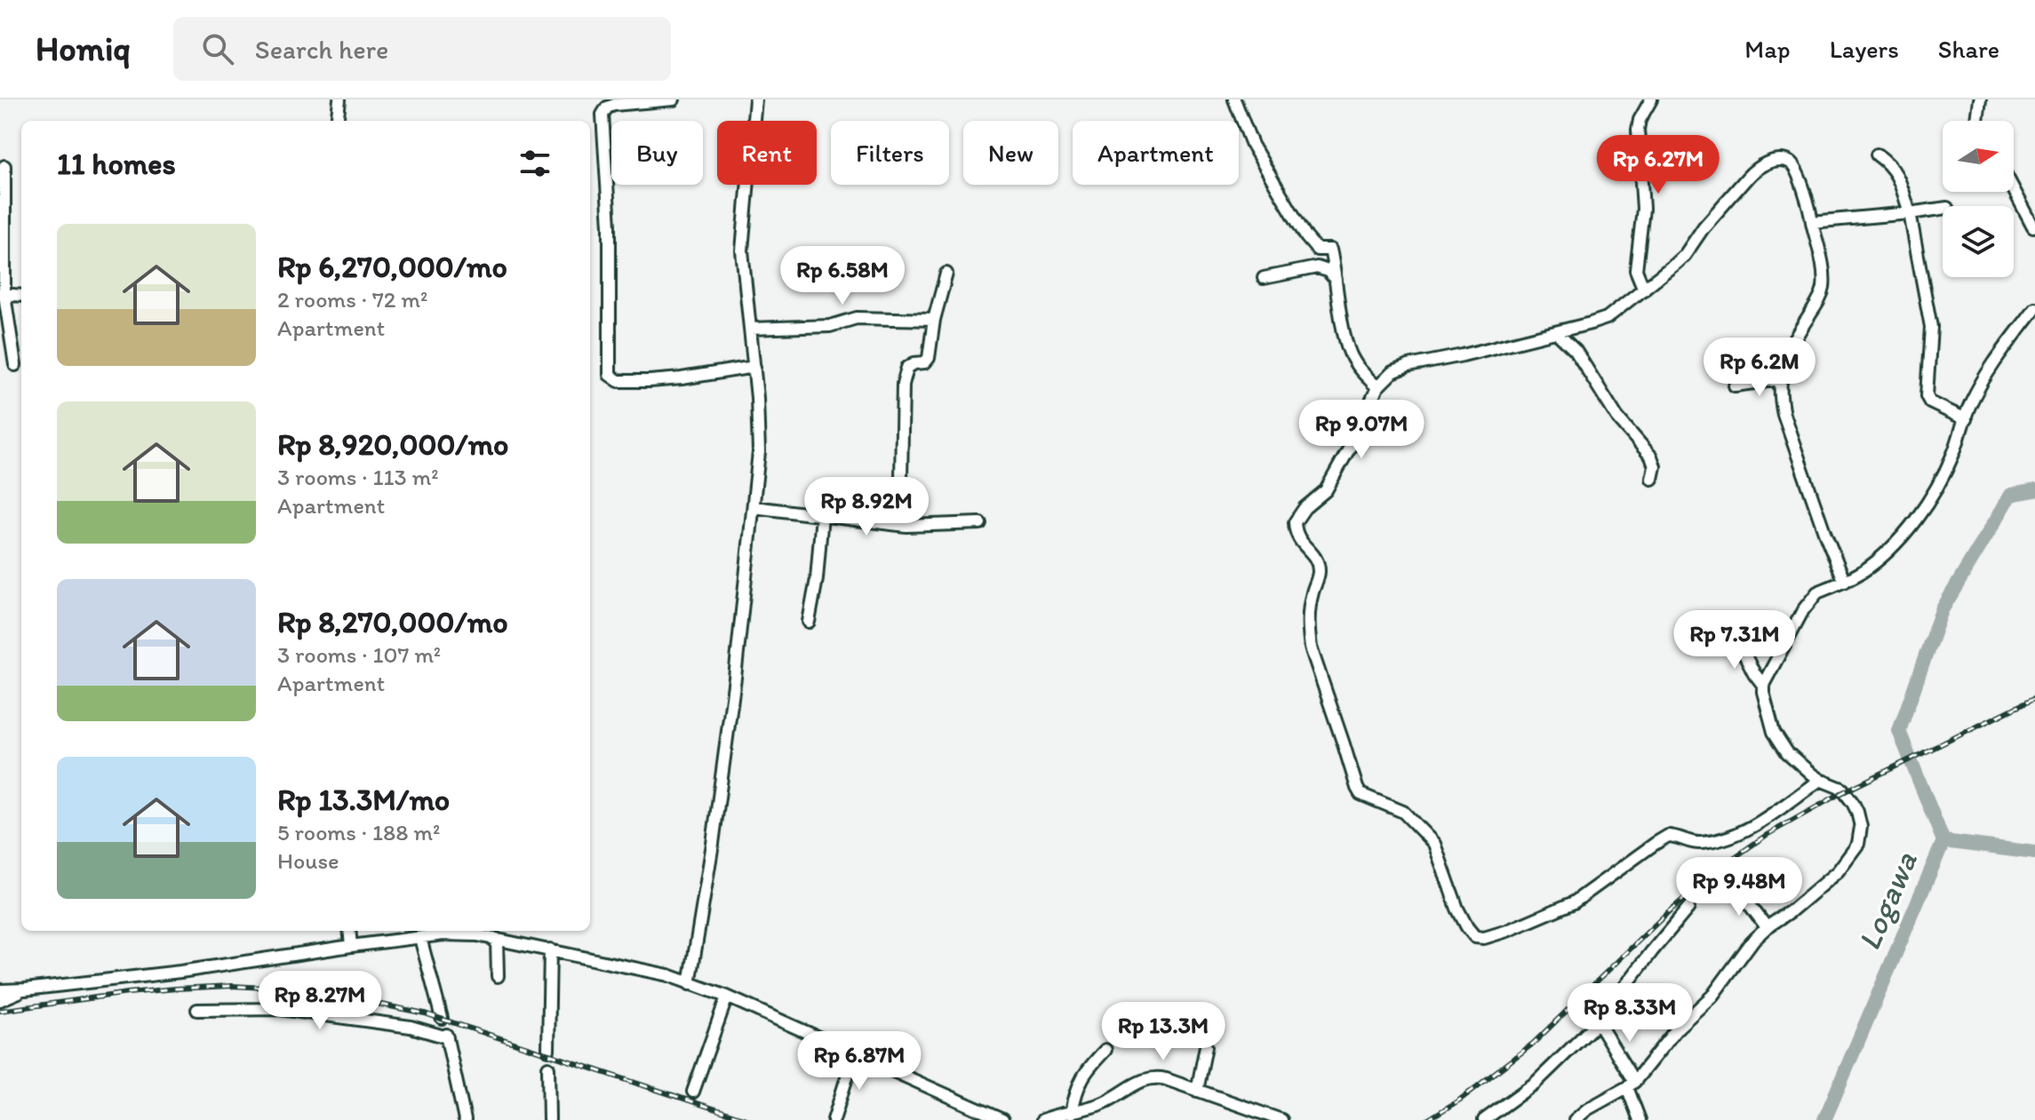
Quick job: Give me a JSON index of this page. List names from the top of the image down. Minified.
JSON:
{"water":["Logawa"],"north":"right","page":{"header":"Homiq","search":"Search here","nav":["Map","Layers","Share"],"chip":["Buy","Rent","Filters","New","Apartment"],"heading":"11 homes","price":["Rp 6.27M","Rp 6.58M","Rp 6.2M","Rp 9.07M","Rp 8.92M","Rp 7.31M","Rp 9.48M","Rp 8.27M","Rp 8.33M","Rp 13.3M","Rp 6.87M"],"list":[{"name":"Rp 6,270,000/mo","note":"2 rooms · 72 m² · Apartment"},{"name":"Rp 8,920,000/mo","note":"3 rooms · 113 m² · Apartment"},{"name":"Rp 8,270,000/mo","note":"3 rooms · 107 m² · Apartment"},{"name":"Rp 13.3M/mo","note":"5 rooms · 188 m² · House"}]}}
